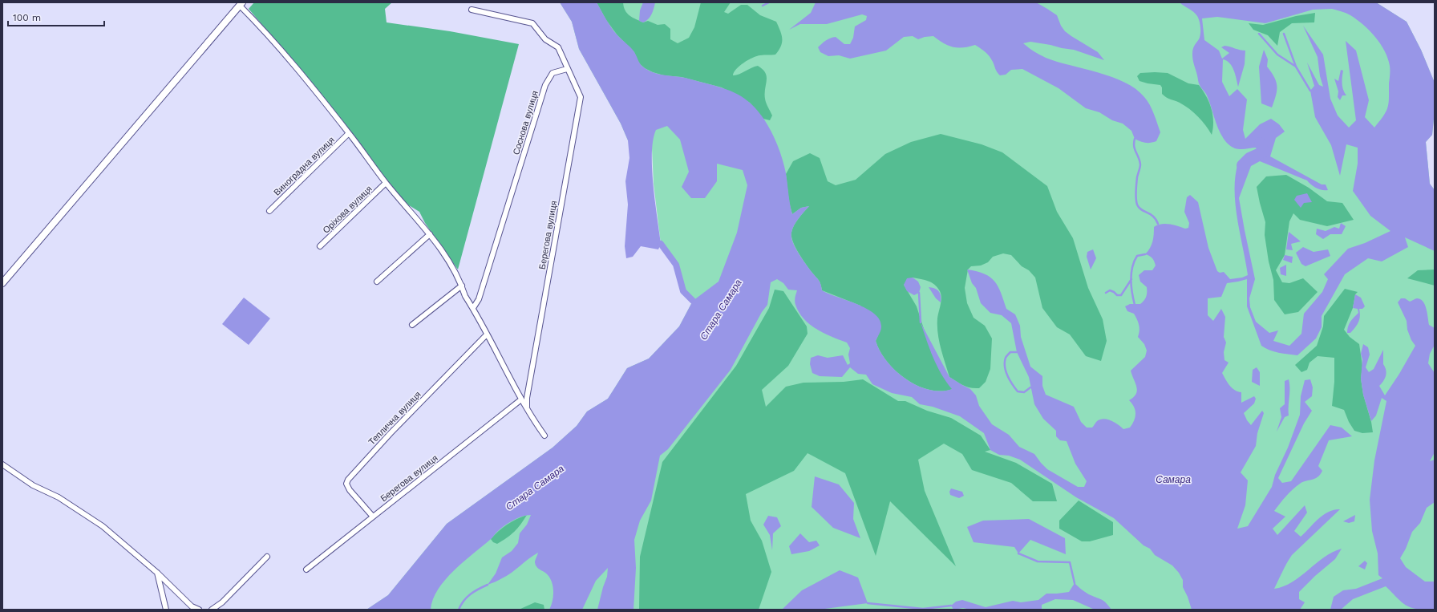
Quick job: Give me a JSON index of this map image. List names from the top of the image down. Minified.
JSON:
{"streets":{"street":["Соснова вулиця","Виноградна вулиця","Оріхова вулиця","Берегова вулиця","Теплична вулиця"]},"crossings":[["Соснова вулиця","Берегова вулиця"],["Берегова вулиця","Теплична вулиця"]],"water":["Стара Самара","Самара"],"scale_bar":"100 m"}
